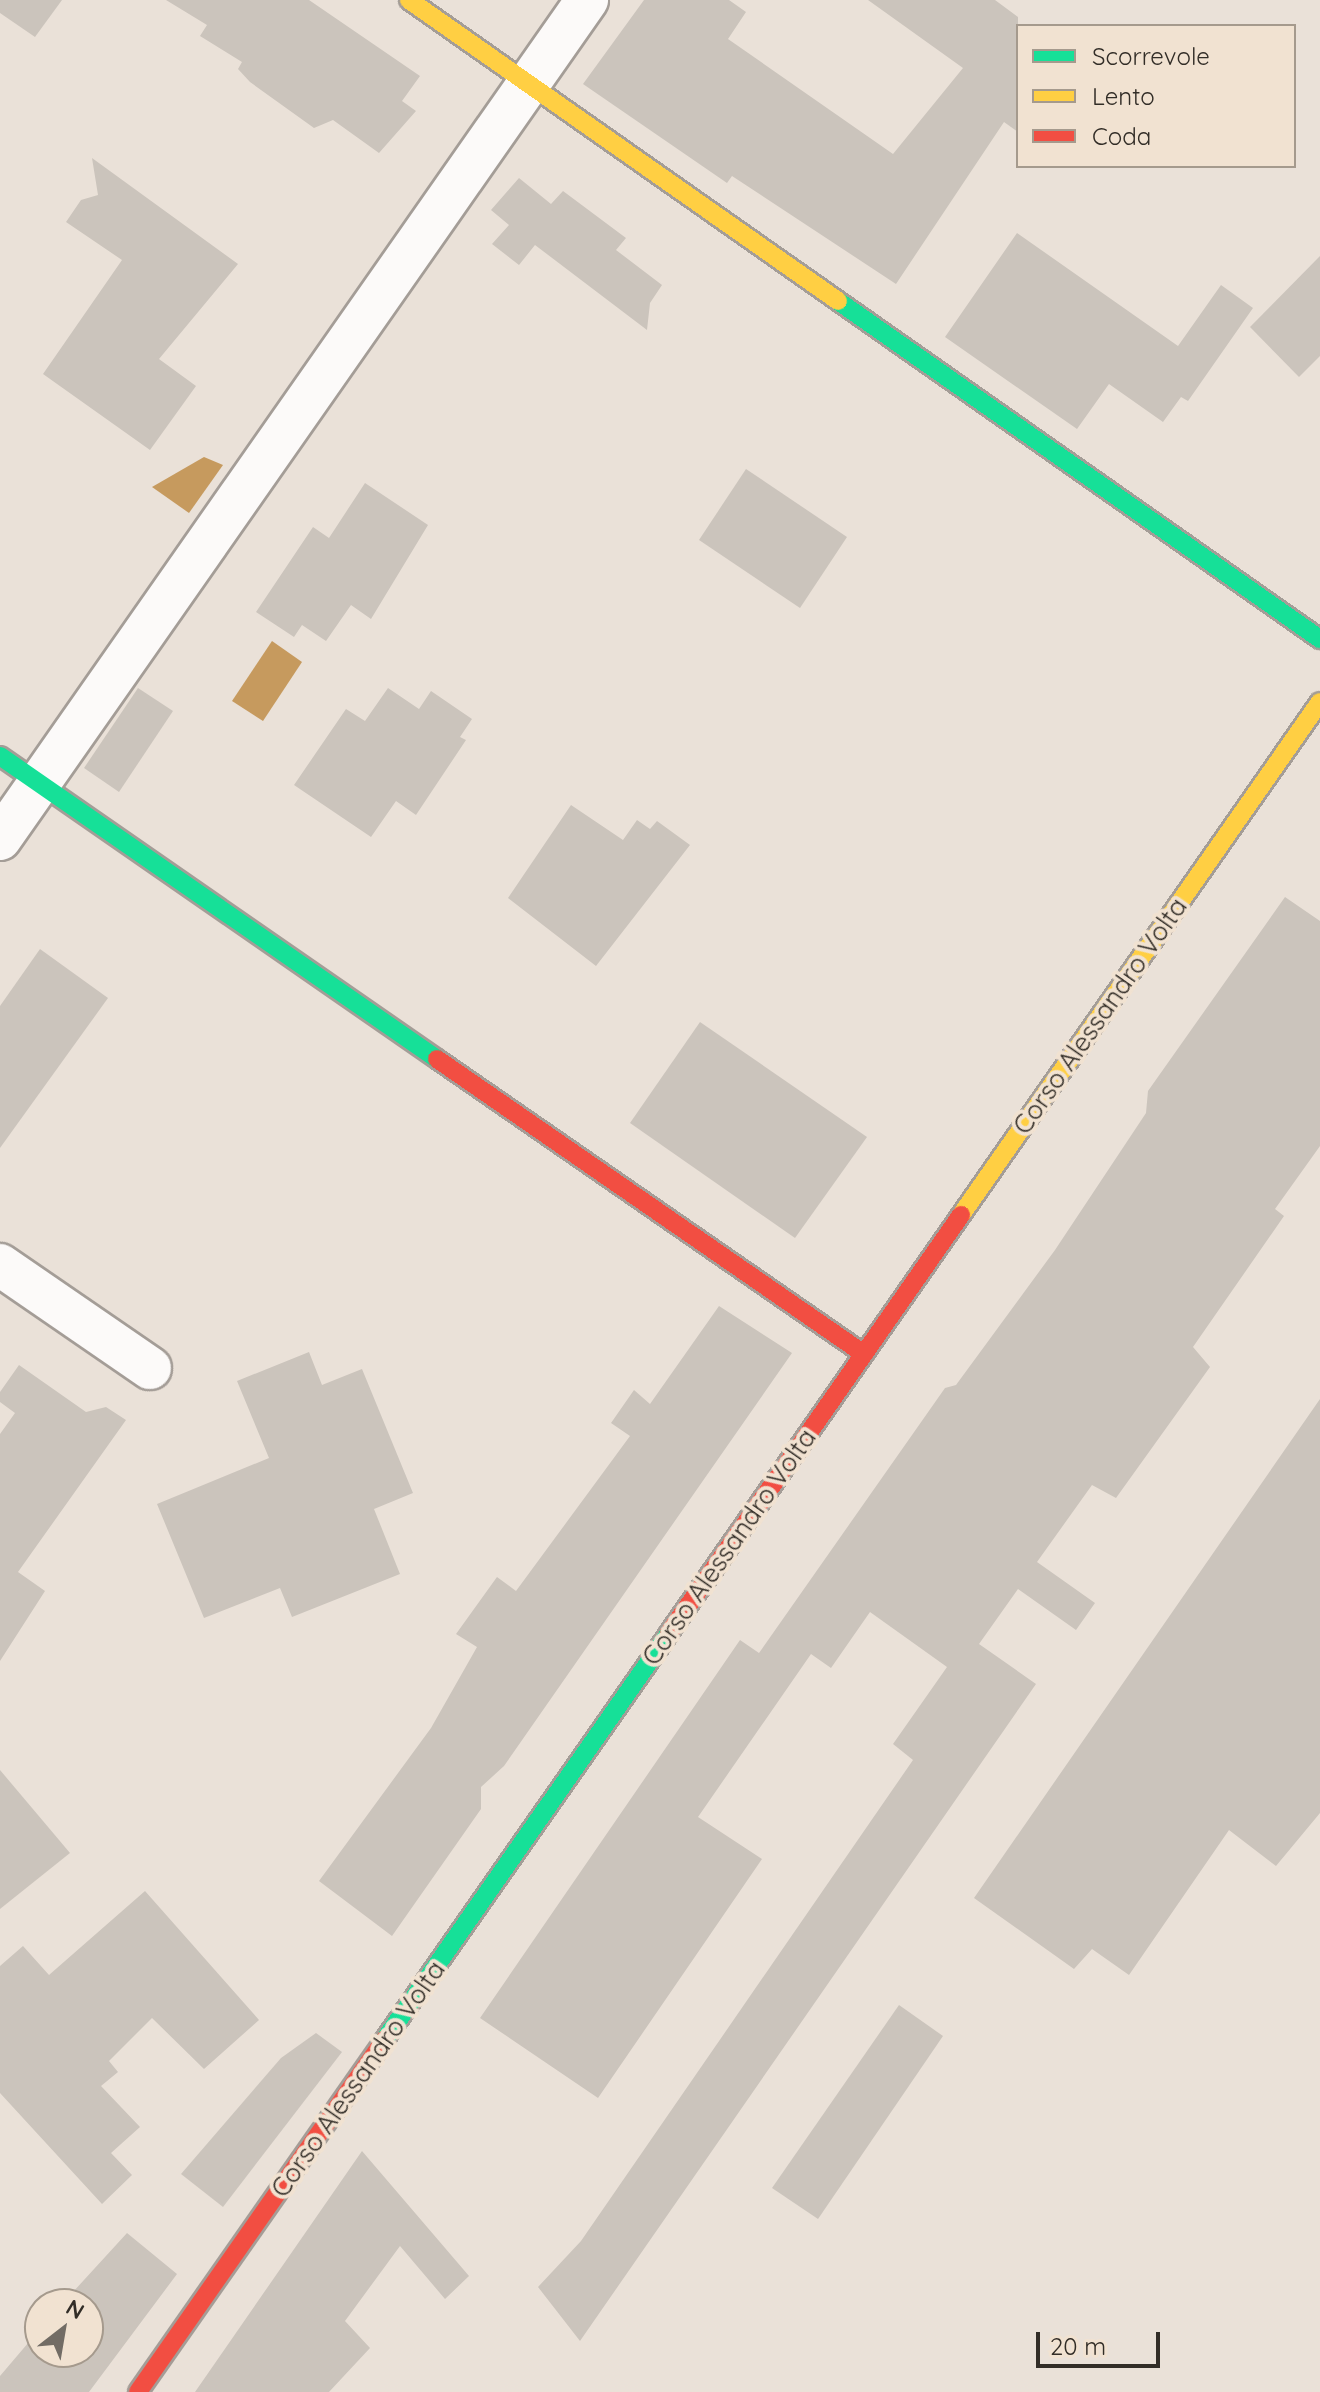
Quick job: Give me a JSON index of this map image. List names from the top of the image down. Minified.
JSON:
{"streets":{"street":["Corso Alessandro Volta"]},"legend":["Scorrevole","Lento","Coda"],"scale_bar":"20 m","north":"top right"}
